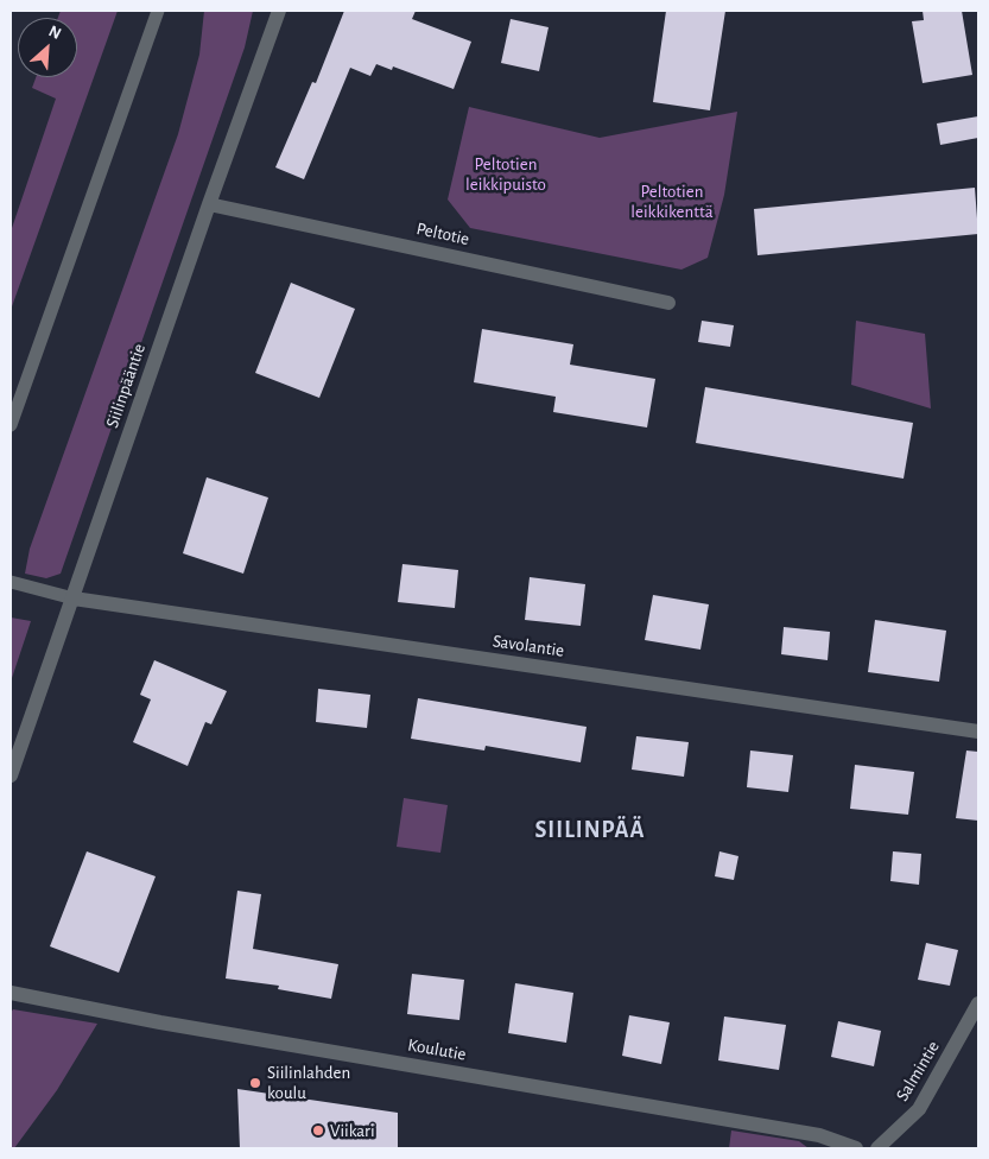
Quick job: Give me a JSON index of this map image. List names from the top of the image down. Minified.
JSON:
{"streets":{"street":["Peltotie","Siilinpääntie","Savolantie","Koulutie","Salmintie"]},"crossings":[["Peltotie","Siilinpääntie"],["Siilinpääntie","Savolantie"]],"districts":["SIILINPÄÄ"],"parks":["Peltotien leikkipuisto","Peltotien leikkikenttä"],"places":["Siilinlahden koulu","Viikari"],"north":"top right"}
